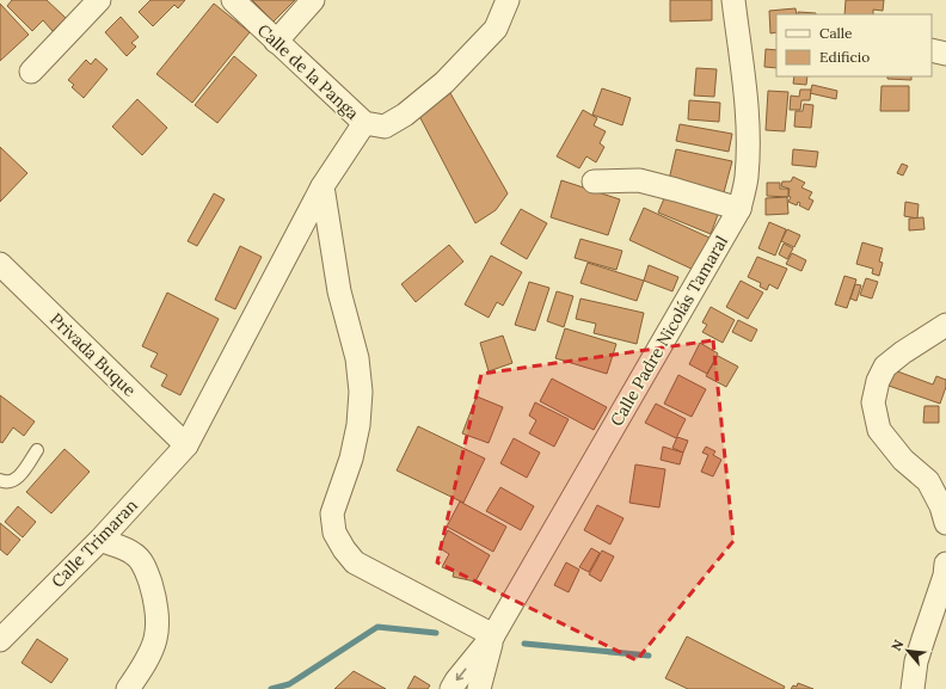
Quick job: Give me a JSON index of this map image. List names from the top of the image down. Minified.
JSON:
{"streets":{"street":["Calle de la Panga","Calle Padre Nicolás Tamaral","Privada Buque","Calle Trimaran"]},"crossings":[["Calle de la Panga","Calle Trimaran"],["Privada Buque","Calle Trimaran"]],"legend":["Calle","Edificio"],"north":"top left"}
